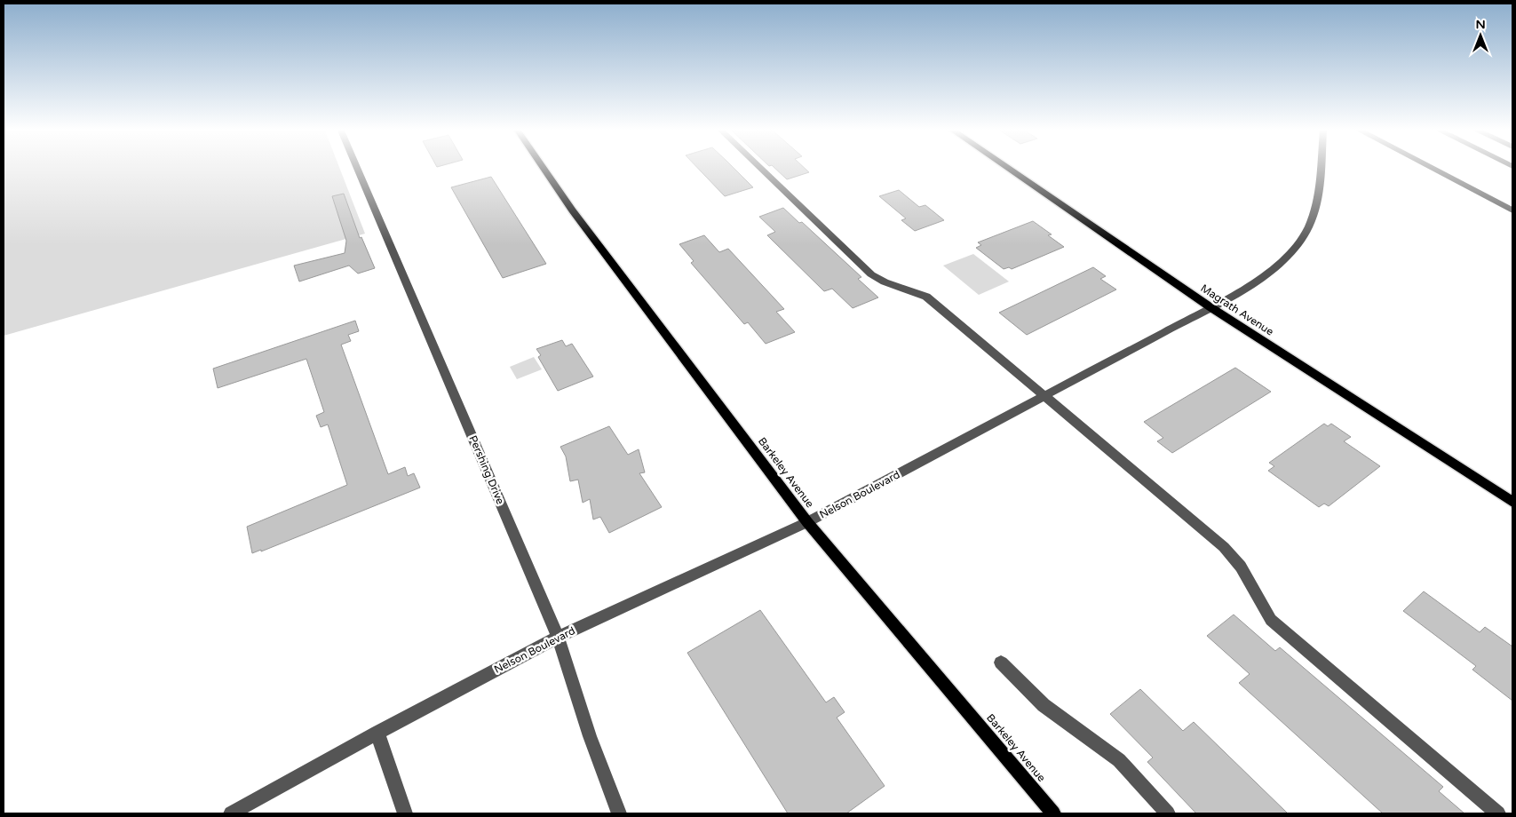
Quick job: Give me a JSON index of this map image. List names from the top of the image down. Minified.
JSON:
{"streets":{"main road":["Magrath Avenue","Barkeley Avenue"],"street":["Pershing Drive","Nelson Boulevard"]},"crossings":[["Magrath Avenue","Nelson Boulevard"],["Pershing Drive","Nelson Boulevard"],["Barkeley Avenue","Nelson Boulevard"]],"north":"top"}
